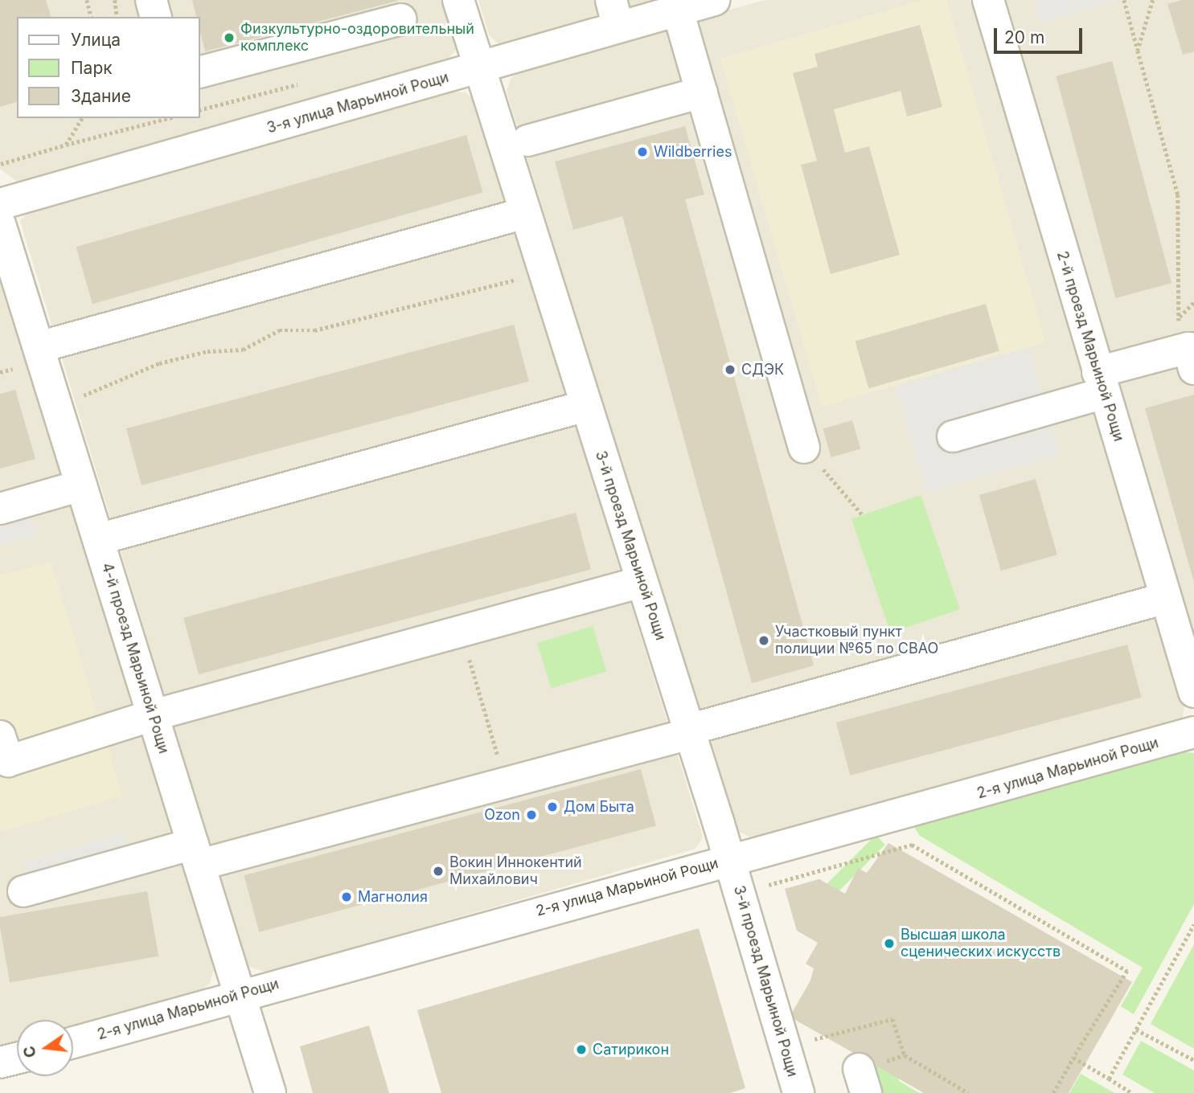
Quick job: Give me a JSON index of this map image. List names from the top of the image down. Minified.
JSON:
{"streets":{"street":["3-я улица Марьиной Рощи","2-й проезд Марьиной Рощи","3-й проезд Марьиной Рощи","4-й проезд Марьиной Рощи","2-я улица Марьиной Рощи"]},"crossings":[["3-я улица Марьиной Рощи","3-й проезд Марьиной Рощи"],["3-й проезд Марьиной Рощи","2-я улица Марьиной Рощи"],["4-й проезд Марьиной Рощи","2-я улица Марьиной Рощи"]],"places":["Физкультурно-оздоровительный комплекс","Wildberries","СДЭК","Участковый пункт полиции №65 по СВАО","Дом Быта","Ozon","Вокин Иннокентий Михайлович","Магнолия","Высшая школа сценических искусств","Сатирикон"],"legend":["Улица","Парк","Здание"],"scale_bar":"20 m","north":"left"}
